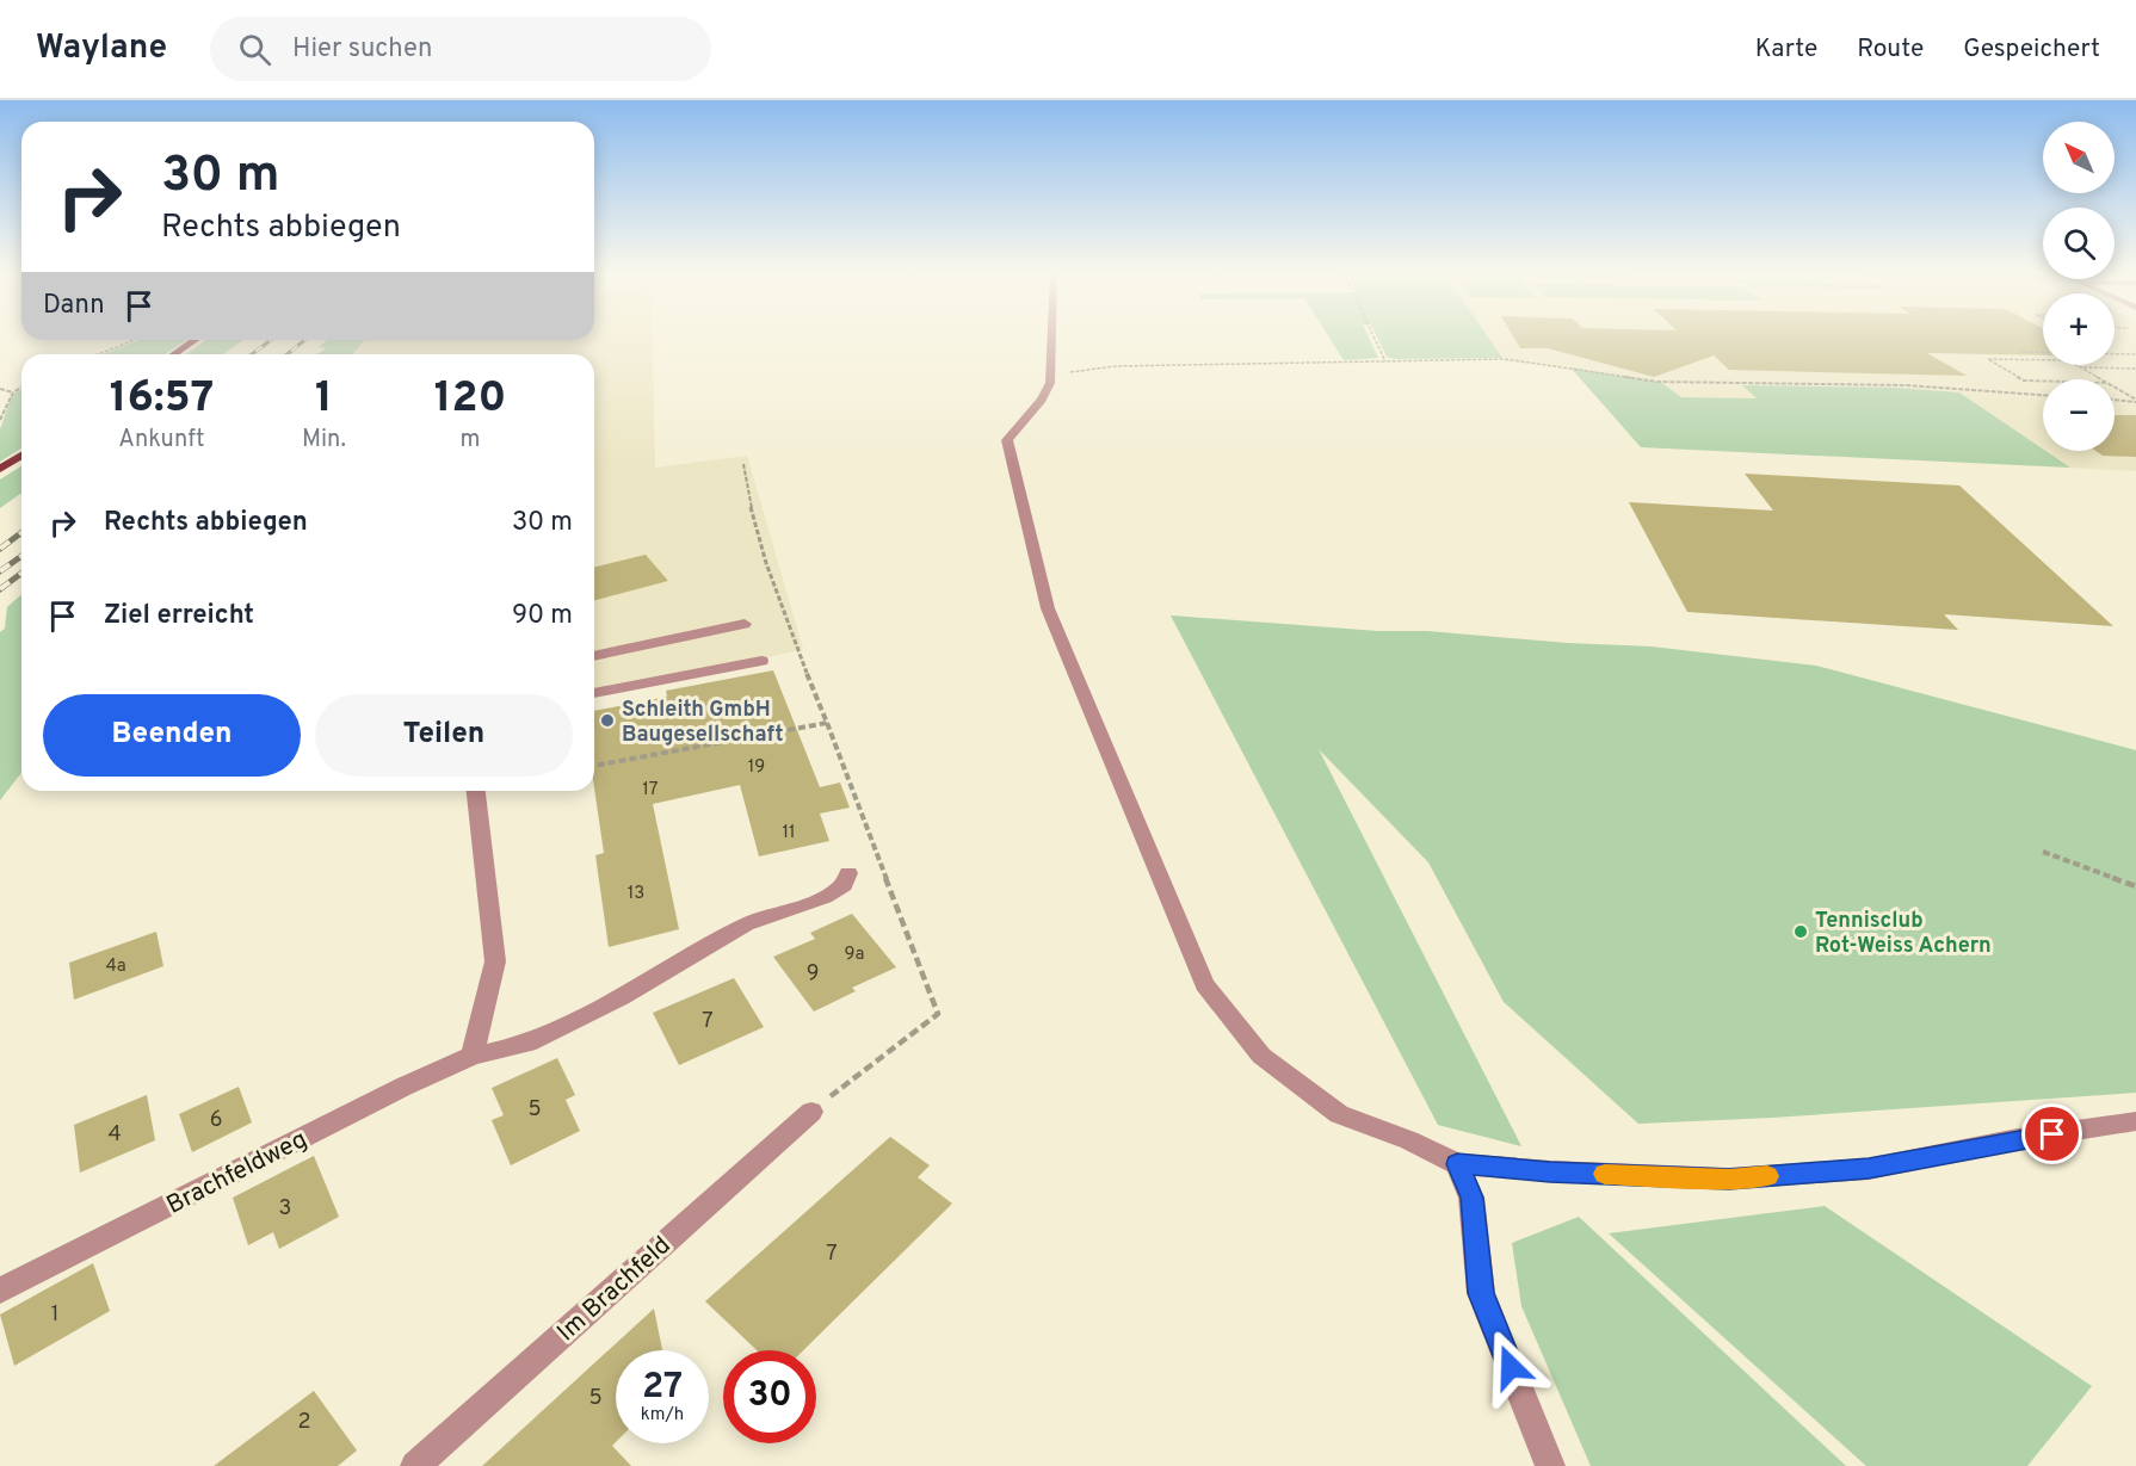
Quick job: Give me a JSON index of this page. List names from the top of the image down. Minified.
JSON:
{"streets":{"street":["Brachfeldweg","Im Brachfeld"]},"places":["Schleith GmbH Baugesellschaft","Tennisclub Rot-Weiss Achern"],"house_numbers":["19","17","11","13","9a","4a","9","7","5","6","4","3","7","1","5","2"],"north":"top left","page":{"header":"Waylane","search":"Hier suchen","nav":["Karte","Route","Gespeichert"],"map_buttons":["+","−"],"turn":["30 m","Rechts abbiegen"],"then":"Dann","eta":["16:57","Ankunft","1","Min.","120","m"],"list":[{"name":"Rechts abbiegen","value":"30 m"},{"name":"Ziel erreicht","value":"90 m"}],"buttons":["Beenden","Teilen"],"speed":"27 km/h","limit":"30"}}
